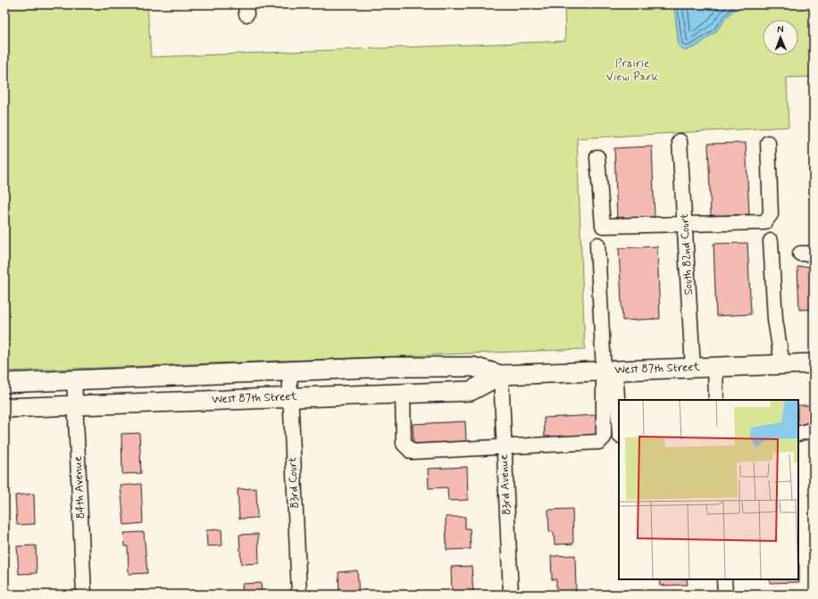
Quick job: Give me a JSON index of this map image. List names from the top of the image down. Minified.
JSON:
{"streets":{"main road":["West 87th Street"],"street":["South 82nd Court","83rd Court","83rd Avenue","84th Avenue"]},"crossings":[["South 82nd Court","West 87th Street"],["West 87th Street","83rd Court"],["West 87th Street","83rd Avenue"],["West 87th Street","84th Avenue"]],"parks":["Prairie View Park"],"north":"top"}
